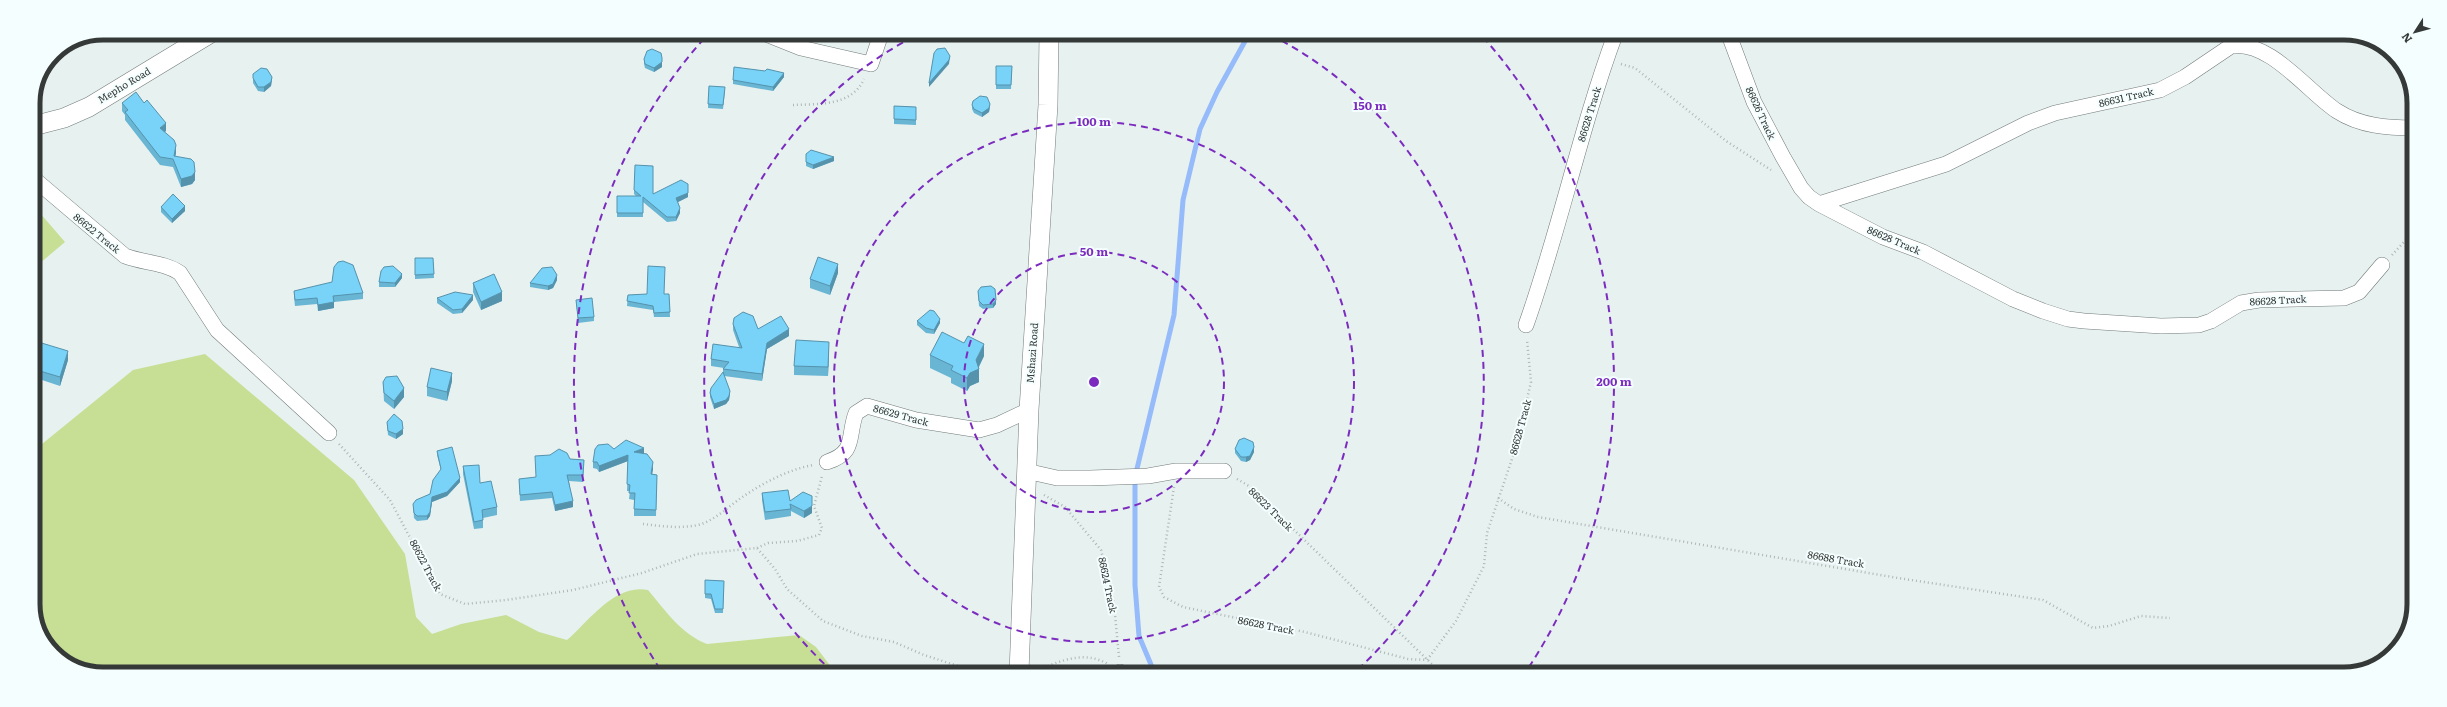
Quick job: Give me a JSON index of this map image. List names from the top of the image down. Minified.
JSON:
{"streets":{"street":["Mepho Road","86631 Track","86626 Track","86628 Track","86622 Track","Mshazi Road","86629 Track"],"path":["86623 Track","86688 Track","86624 Track"]},"crossings":[["86631 Track","86628 Track"],["86626 Track","86628 Track"],["86628 Track","86623 Track"],["86628 Track","86688 Track"],["Mshazi Road","86629 Track"],["Mshazi Road","86624 Track"]],"north":"bottom left","rings":["150 m","100 m","50 m","200 m"]}
